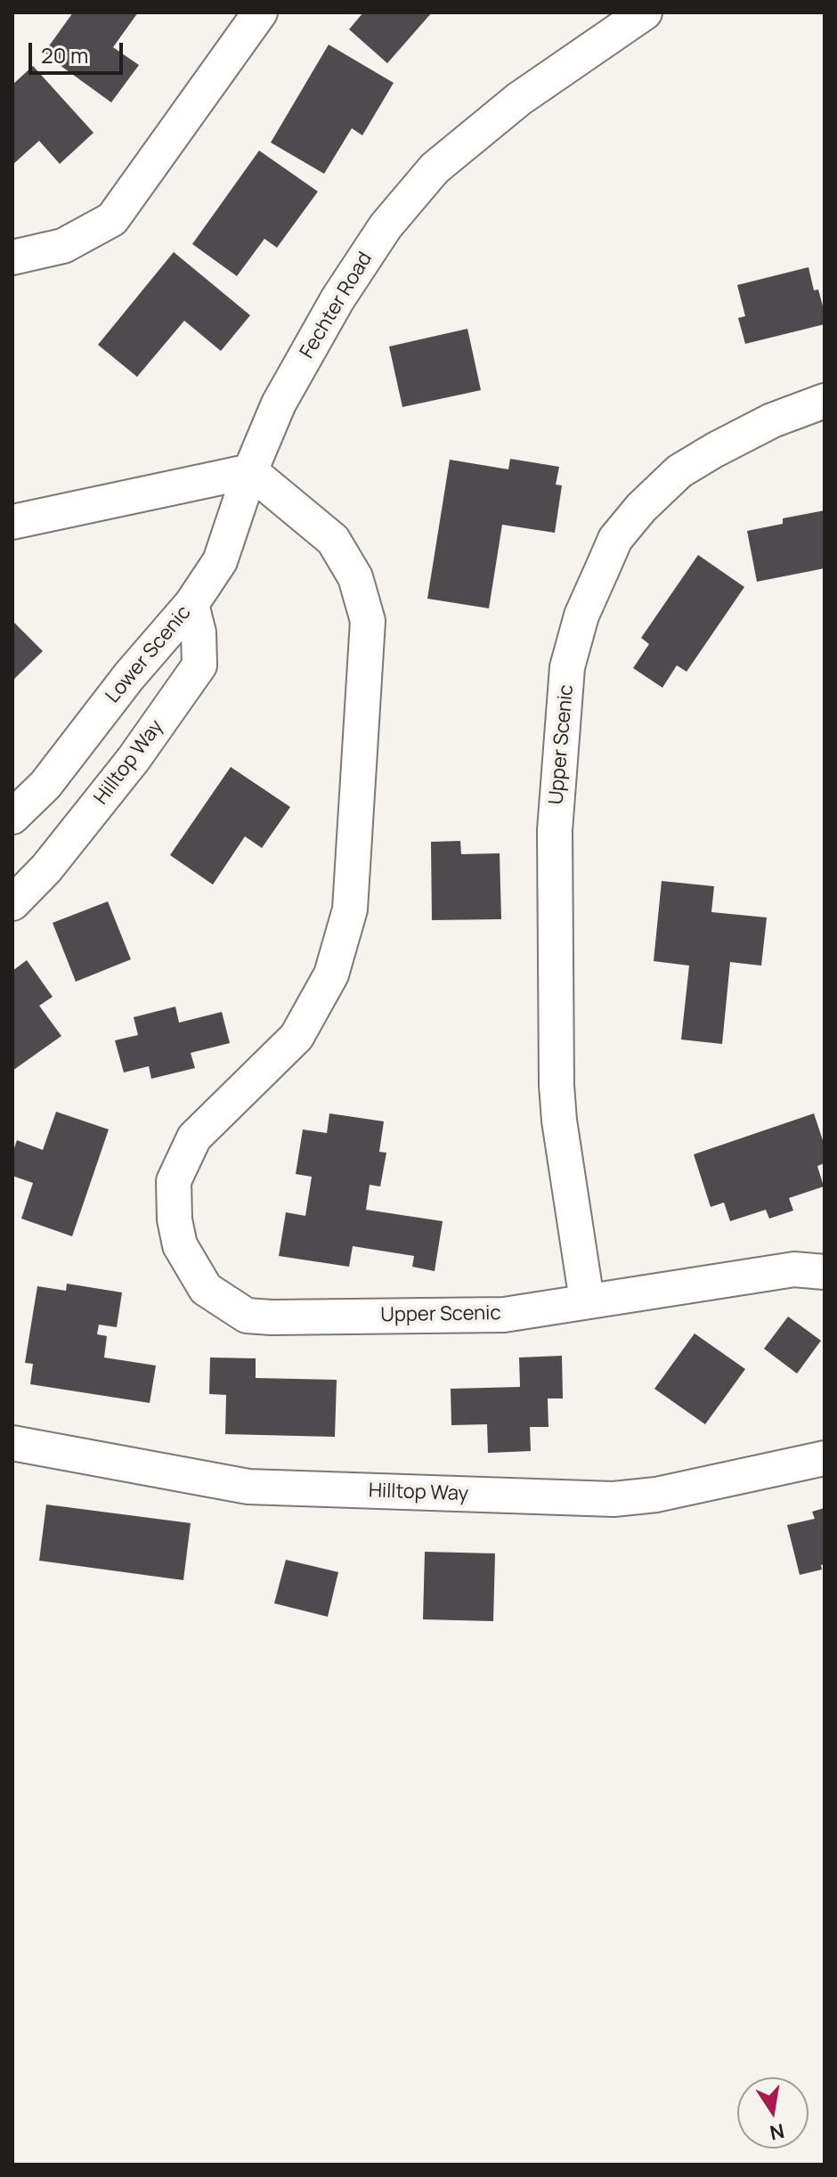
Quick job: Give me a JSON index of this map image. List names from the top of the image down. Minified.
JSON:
{"streets":{"street":["Fechter Road","Lower Scenic","Upper Scenic","Hilltop Way"]},"crossings":[["Fechter Road","Lower Scenic"],["Fechter Road","Upper Scenic"],["Lower Scenic","Upper Scenic"],["Lower Scenic","Hilltop Way"]],"scale_bar":"20 m","north":"bottom"}
